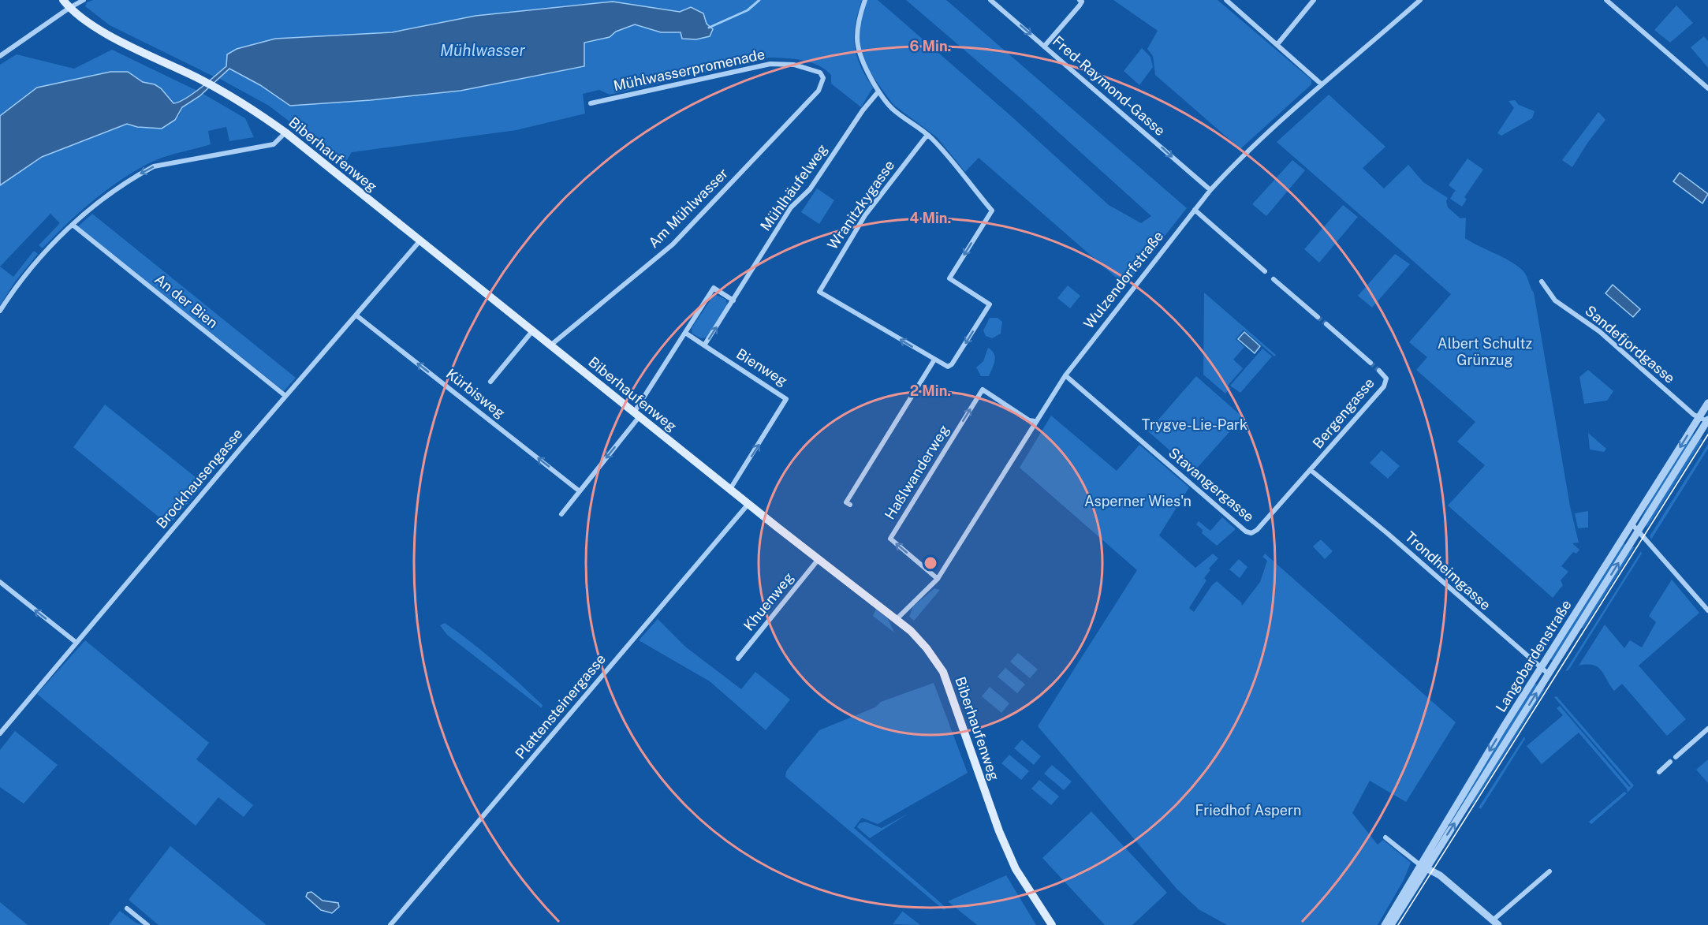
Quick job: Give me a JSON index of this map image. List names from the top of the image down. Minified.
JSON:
{"streets":{"main road":["Biberhaufenweg"],"street":["Mühlwasserpromenade","Fred-Raymond-Gasse","Mühlhäufelweg","Wranitzkygasse","Am Mühlwasser","Wulzendorfstraße","An der Bien","Sandefjordgasse","Bienweg","Kürbisweg","Bergengasse","Haßlwanderweg","Brockhausengasse","Stavangergasse","Trondheimgasse","Khuenweg","Langobardenstraße","Plattensteinergasse"]},"crossings":[["Mühlwasserpromenade","Am Mühlwasser"],["Fred-Raymond-Gasse","Wulzendorfstraße"],["Biberhaufenweg","Am Mühlwasser"],["Biberhaufenweg","Wulzendorfstraße"],["Biberhaufenweg","Bienweg"],["Biberhaufenweg","Brockhausengasse"],["Biberhaufenweg","Khuenweg"],["Biberhaufenweg","Plattensteinergasse"],["Mühlhäufelweg","Bienweg"],["Wulzendorfstraße","Haßlwanderweg"],["Wulzendorfstraße","Stavangergasse"],["An der Bien","Brockhausengasse"],["Sandefjordgasse","Langobardenstraße"],["Kürbisweg","Brockhausengasse"],["Bergengasse","Stavangergasse"],["Bergengasse","Trondheimgasse"],["Stavangergasse","Trondheimgasse"],["Trondheimgasse","Langobardenstraße"]],"one_way":["Fred-Raymond-Gasse","Kürbisweg"],"water":["Mühlwasser"],"parks":["Albert Schultz Grünzug","Trygve-Lie-Park","Asperner Wies'n","Friedhof Aspern"],"rings":["6 Min.","4 Min.","2 Min."]}
